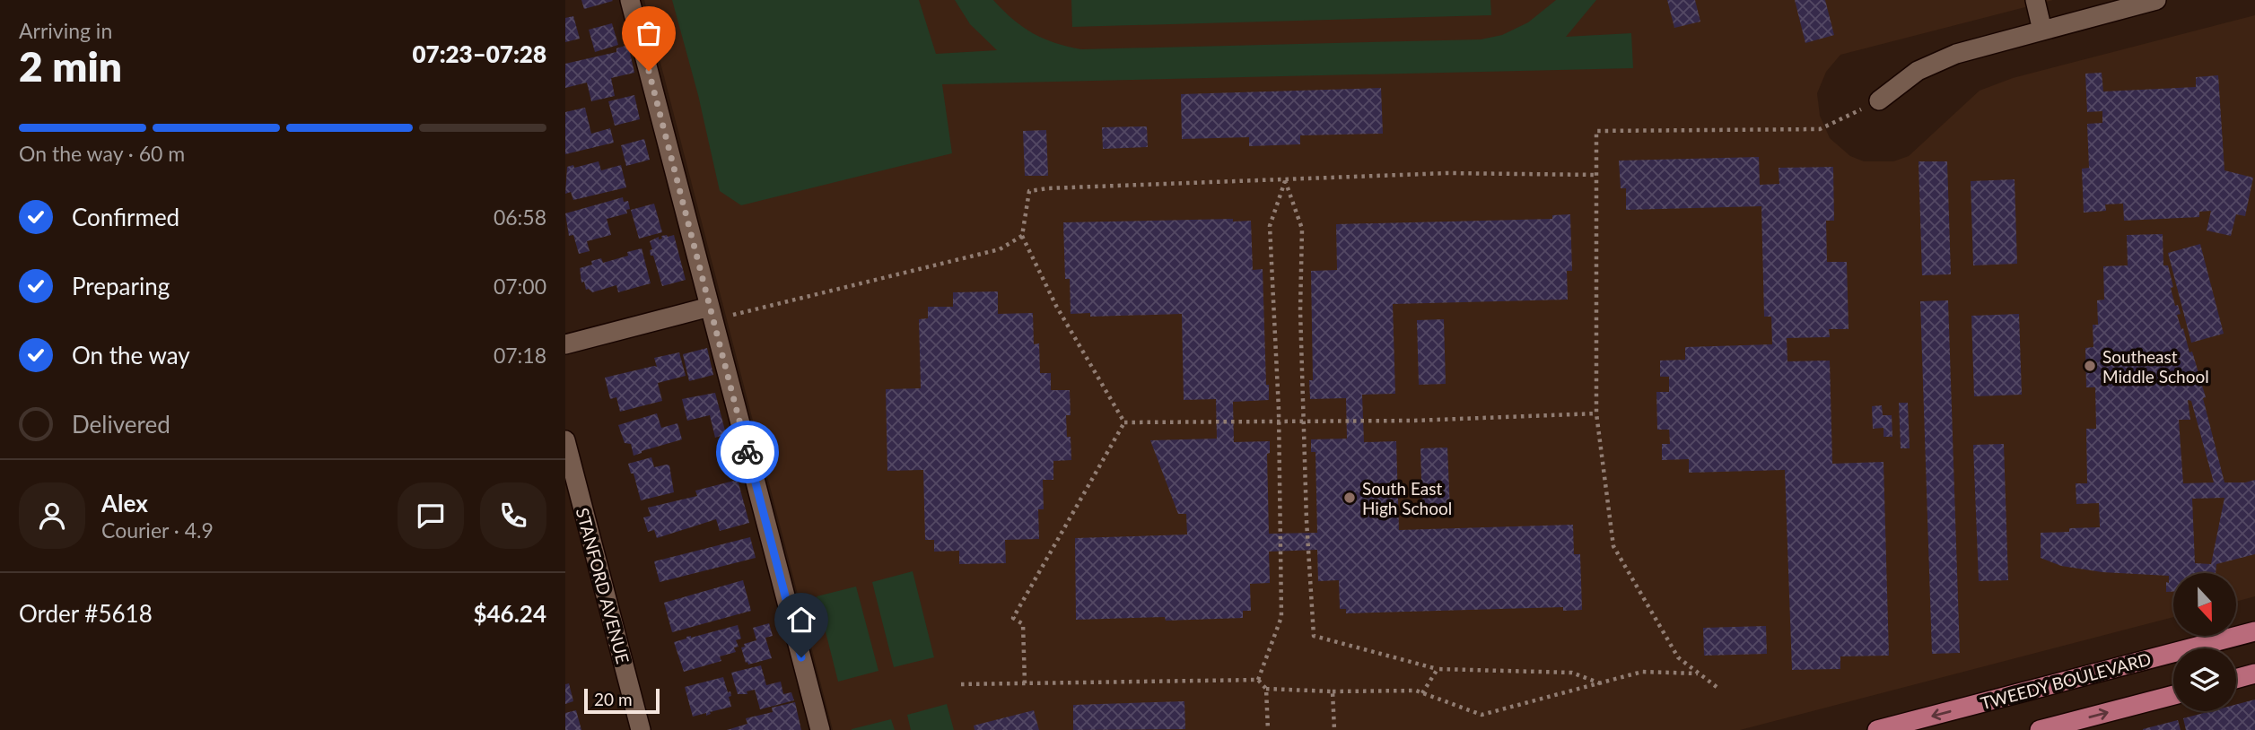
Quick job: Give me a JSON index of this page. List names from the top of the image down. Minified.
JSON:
{"streets":{"main road":["TWEEDY BOULEVARD"],"street":["STANFORD AVENUE"]},"places":["Southeast Middle School","South East High School"],"scale_bar":"20 m","north":"bottom","page":{"heading":["2 min","Arriving in","07:23–07:28"],"panel":["Alex","Courier · 4.9","Order #5618","$46.24"],"bar":"On the way · 60 m","list":[["Confirmed","06:58"],["Preparing","07:00"],["On the way","07:18"],"Delivered"],"scale":"20 m"}}
